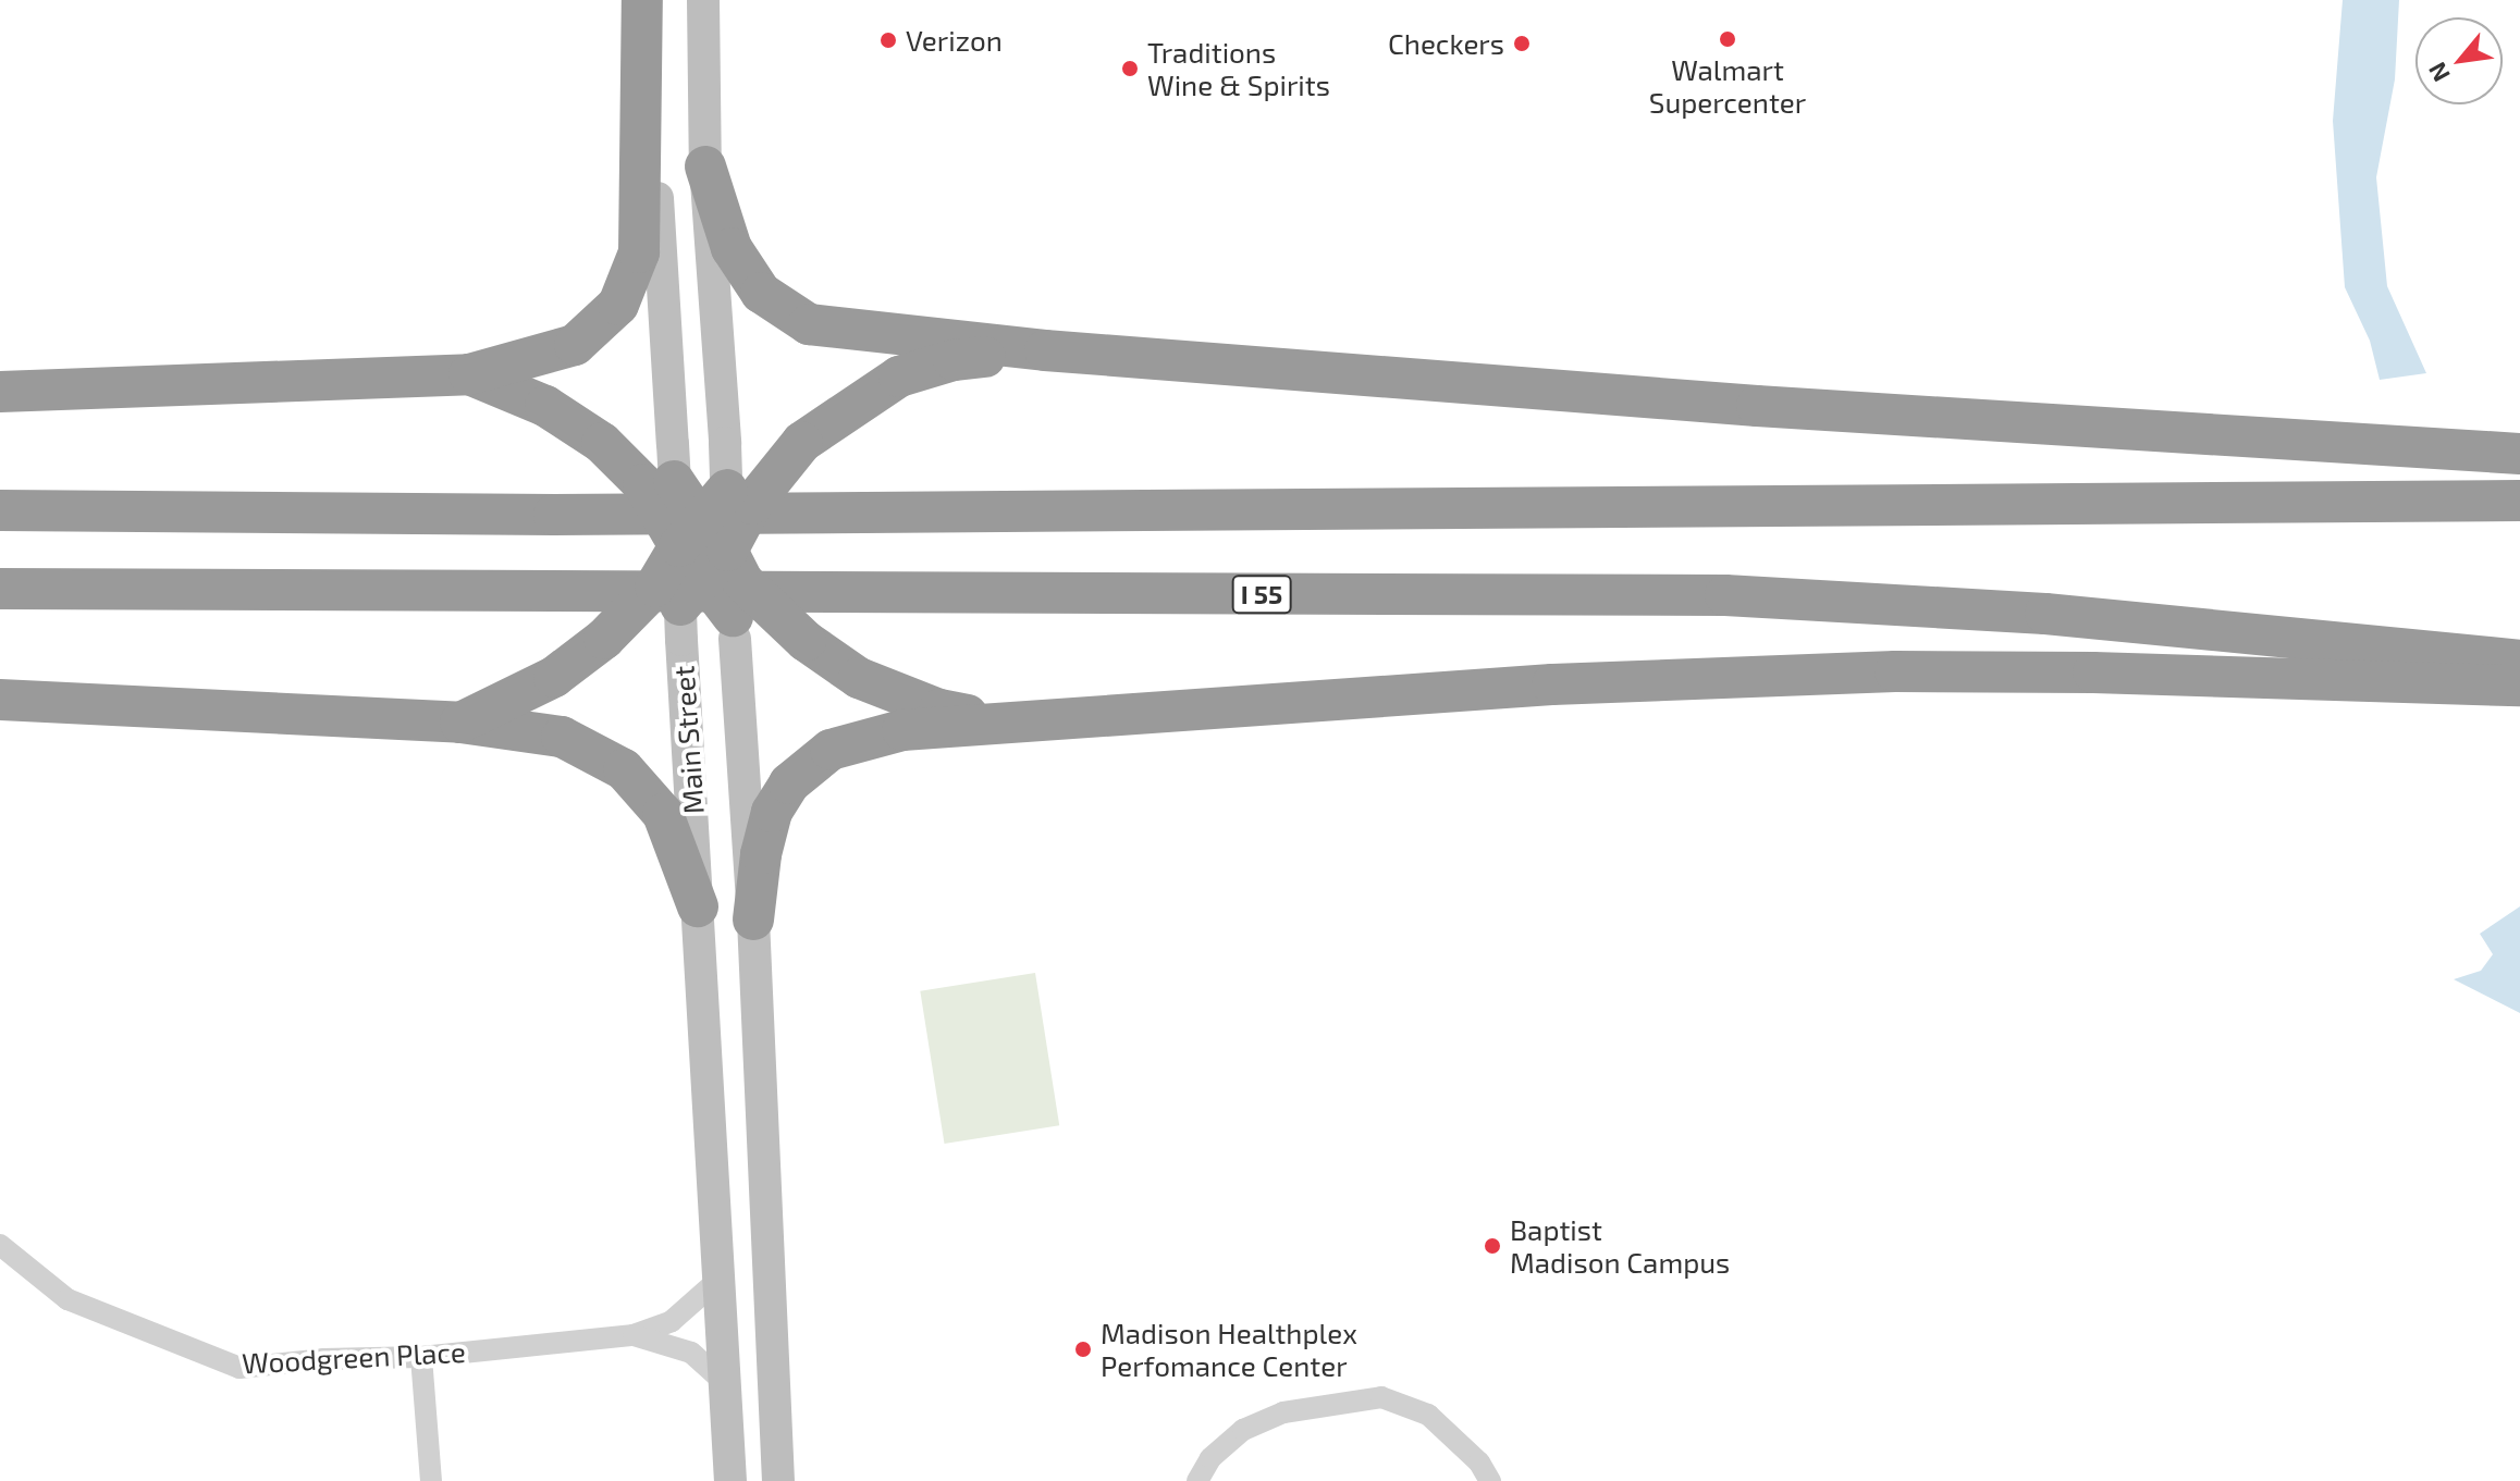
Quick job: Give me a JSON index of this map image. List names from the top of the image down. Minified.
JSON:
{"streets":{"highway":["I 55"],"main road":["Main Street"],"street":["Woodgreen Place"]},"crossings":[["Main Street","Woodgreen Place"]],"places":["Walmart Supercenter","Verizon","Checkers","Traditions Wine & Spirits","Baptist Madison Campus","Madison Healthplex Perfomance Center"],"north":"bottom left"}
